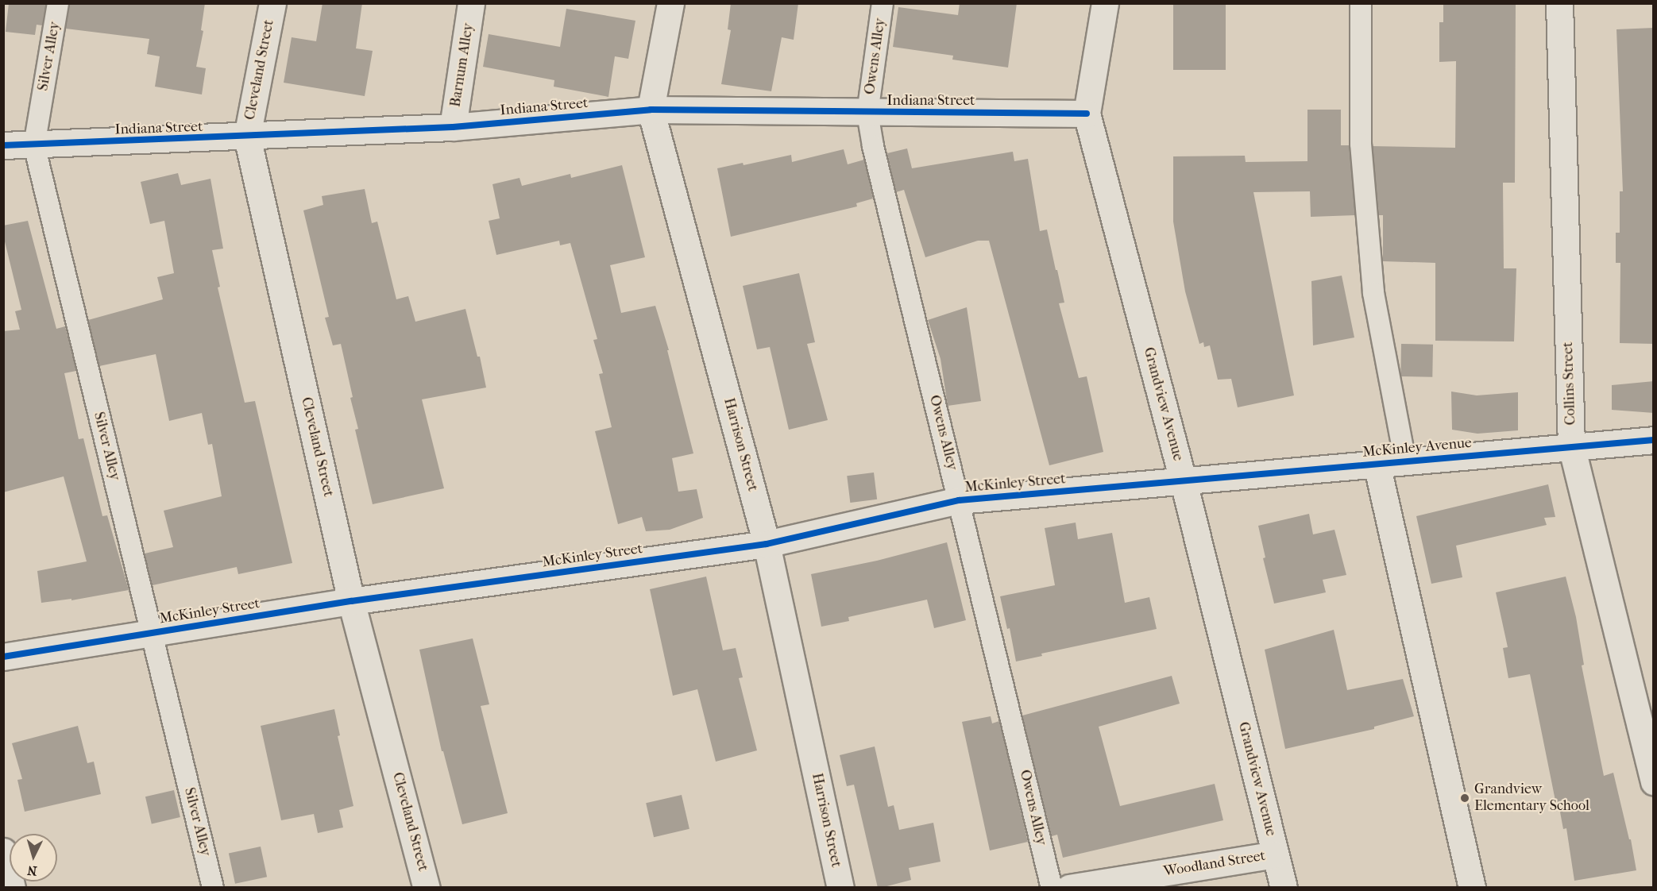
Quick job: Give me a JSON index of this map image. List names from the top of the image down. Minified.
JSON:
{"streets":{"street":["Barnum Alley","Cleveland Street","Indiana Street","Collins Street","Grandview Avenue","Harrison Street","McKinley Avenue","McKinley Street","Woodland Street"],"lane":["Silver Alley","Owens Alley"]},"crossings":[["Silver Alley","Indiana Street"],["Silver Alley","McKinley Street"],["Owens Alley","Indiana Street"],["Owens Alley","McKinley Street"],["Barnum Alley","Indiana Street"],["Cleveland Street","Indiana Street"],["Cleveland Street","McKinley Street"],["Indiana Street","Grandview Avenue"],["Indiana Street","Harrison Street"],["Collins Street","McKinley Avenue"],["Grandview Avenue","McKinley Avenue"],["Grandview Avenue","McKinley Street"],["Grandview Avenue","Woodland Street"],["Harrison Street","McKinley Street"],["McKinley Avenue","McKinley Street"]],"places":["Grandview Elementary School"],"north":"bottom"}
